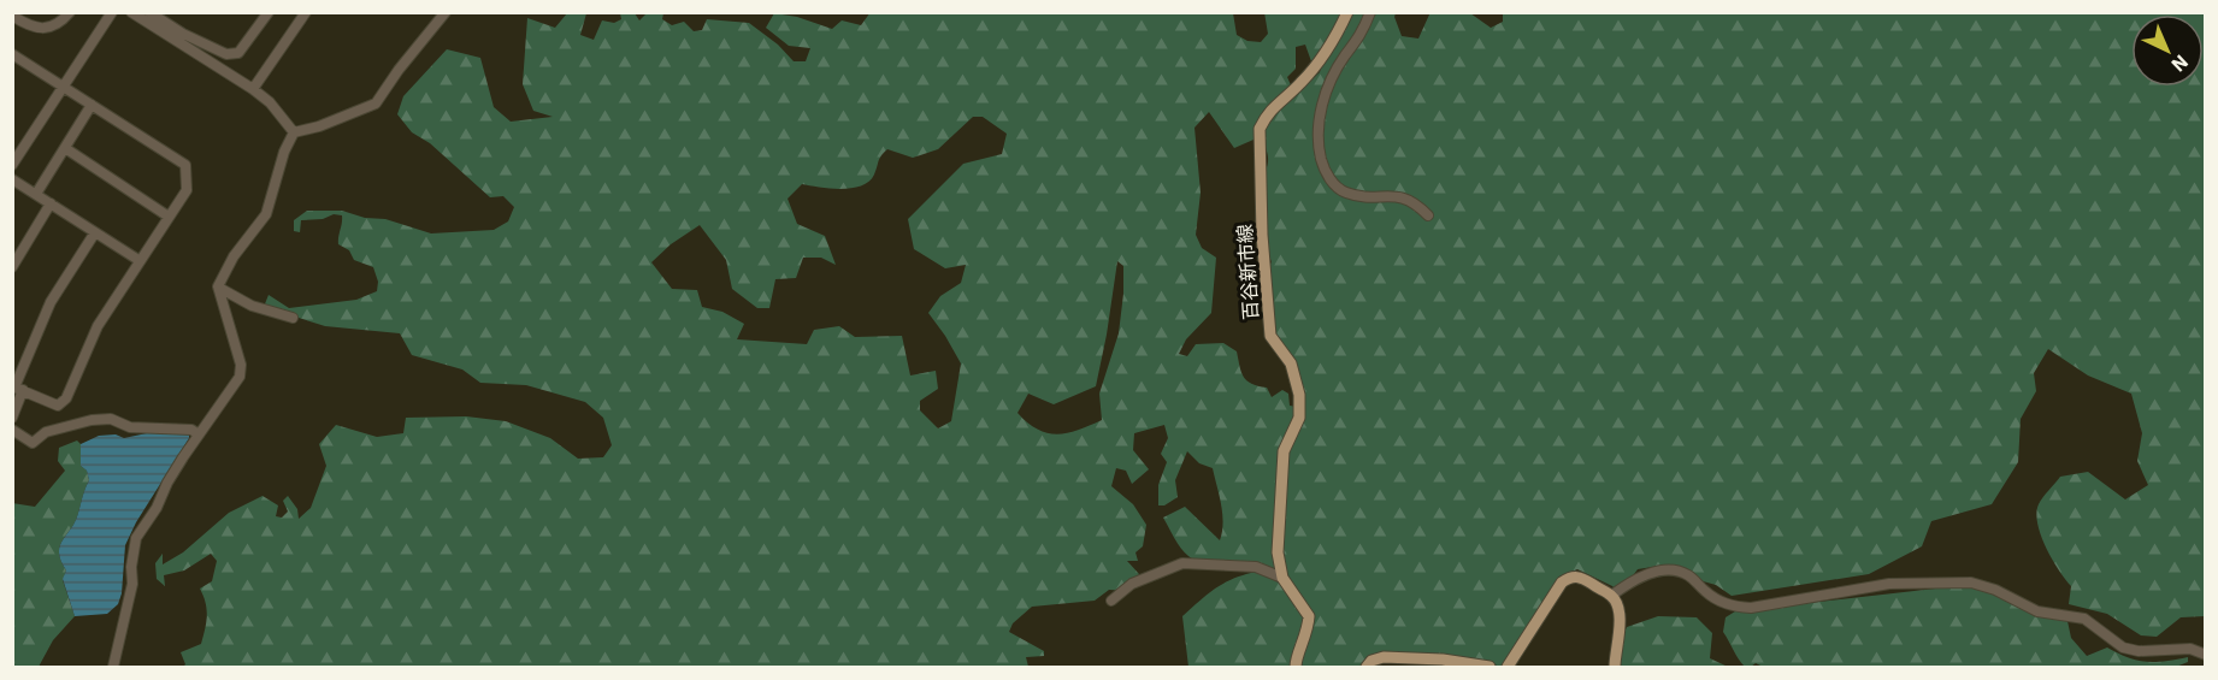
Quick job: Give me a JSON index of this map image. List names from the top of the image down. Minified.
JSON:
{"streets":{"main road":["百谷新市線"]},"north":"bottom right"}
